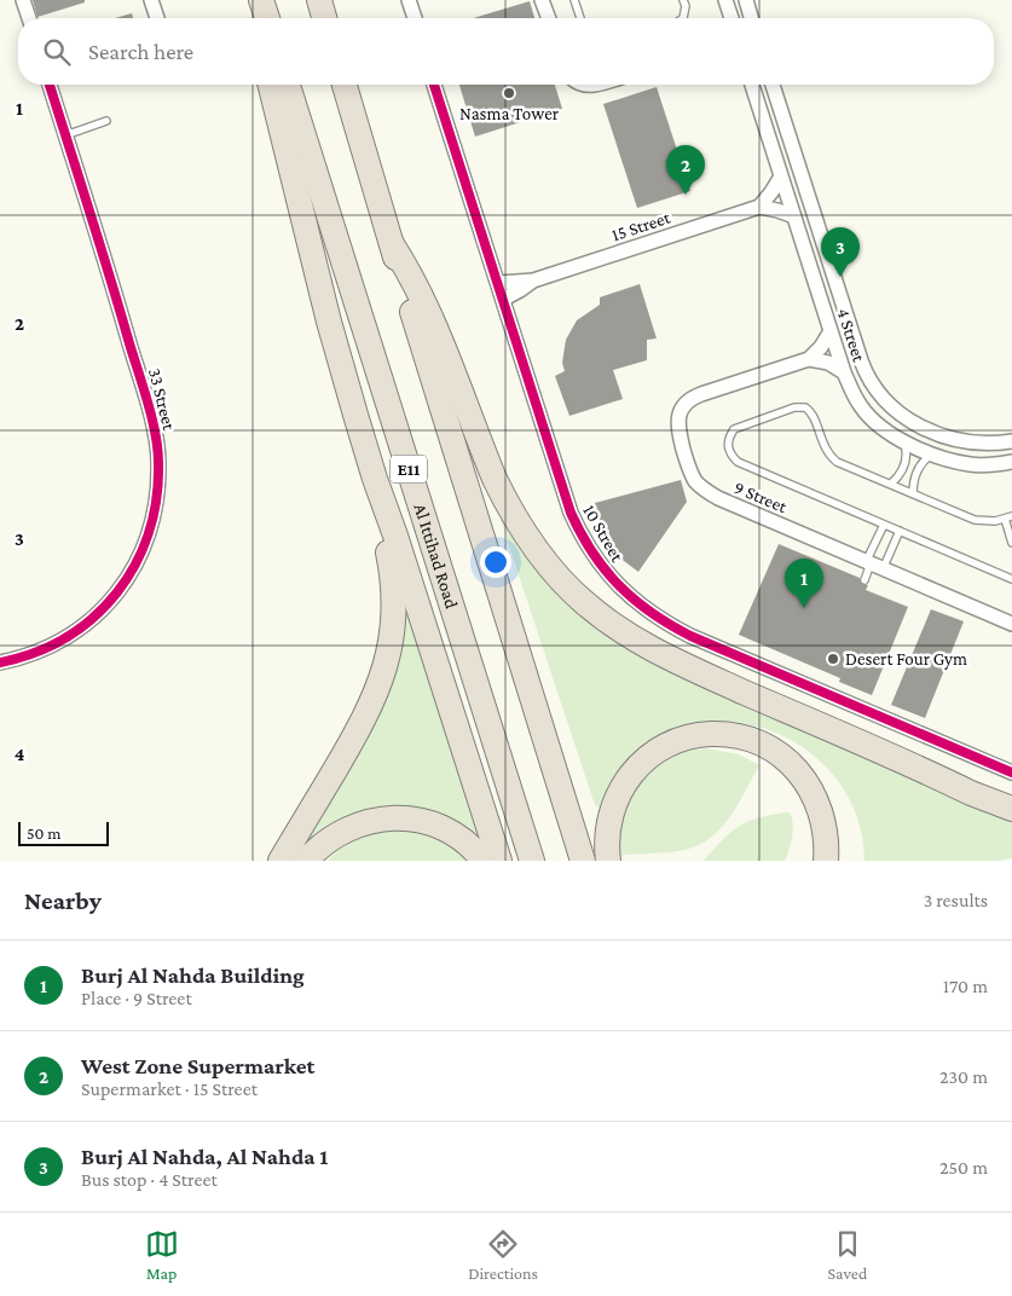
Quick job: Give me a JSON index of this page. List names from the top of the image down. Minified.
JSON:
{"streets":{"highway":["E11","Al Ittihad Road"],"street":["15 Street","4 Street","33 Street","9 Street","10 Street"]},"places":["Nasma Tower","Desert Four Gym"],"scale_bar":"50 m","page":{"search":"Search here","pins":["2","3","1"],"scale":"50 m","heading":["Nearby","3 results"],"list":[{"mark":"1","name":"Burj Al Nahda Building","note":"Place · 9 Street","value":"170 m"},{"mark":"2","name":"West Zone Supermarket","note":"Supermarket · 15 Street","value":"230 m"},{"mark":"3","name":"Burj Al Nahda, Al Nahda 1","note":"Bus stop · 4 Street","value":"250 m"}],"nav":["Map","Directions","Saved"]},"grid":{"rows":["1","2","3","4"]}}
